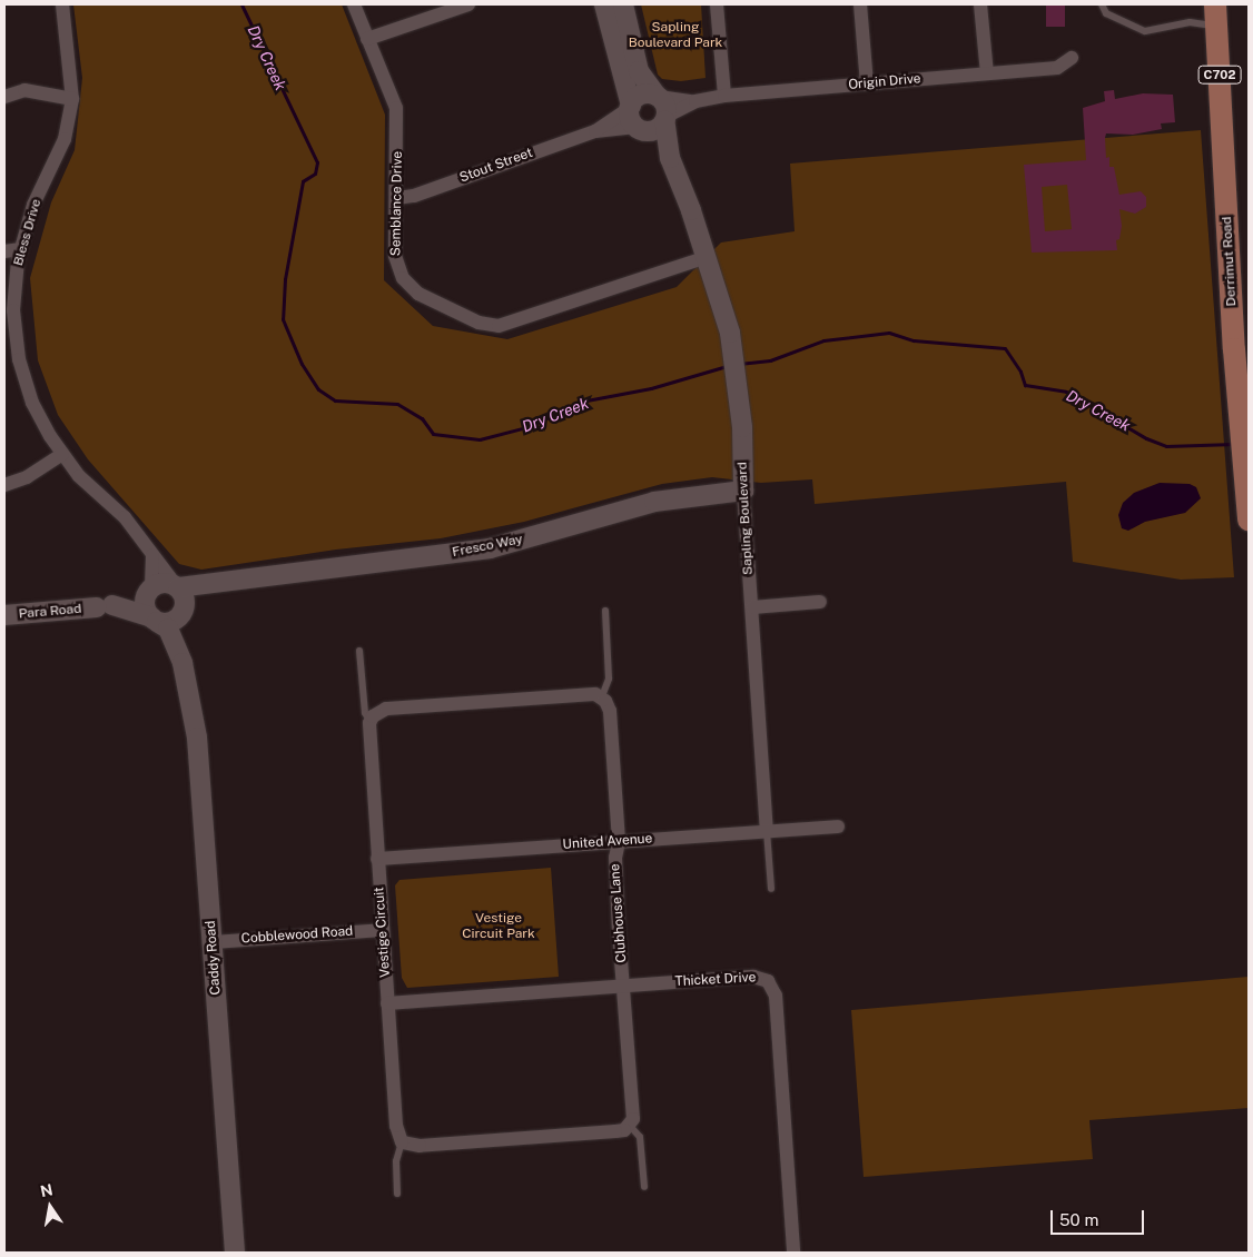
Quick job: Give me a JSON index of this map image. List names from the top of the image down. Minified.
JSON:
{"streets":{"main road":["C702","Derrimut Road"],"street":["Origin Drive","Stout Street","Semblance Drive","Bless Drive","Sapling Boulevard","Fresco Way","Para Road","United Avenue","Clubhouse Lane","Vestige Circuit","Cobblewood Road","Caddy Road","Thicket Drive"]},"crossings":[["Origin Drive","Stout Street"],["Origin Drive","Sapling Boulevard"],["Stout Street","Semblance Drive"],["Stout Street","Sapling Boulevard"],["Semblance Drive","Sapling Boulevard"],["Bless Drive","Fresco Way"],["Bless Drive","Caddy Road"],["Sapling Boulevard","Fresco Way"],["Sapling Boulevard","United Avenue"],["Fresco Way","Caddy Road"],["United Avenue","Clubhouse Lane"],["United Avenue","Vestige Circuit"],["Clubhouse Lane","Thicket Drive"],["Vestige Circuit","Cobblewood Road"],["Vestige Circuit","Thicket Drive"],["Cobblewood Road","Caddy Road"]],"water":["Dry Creek"],"parks":["Sapling Boulevard Park","Vestige Circuit Park"],"scale_bar":"50 m","north":"top"}
